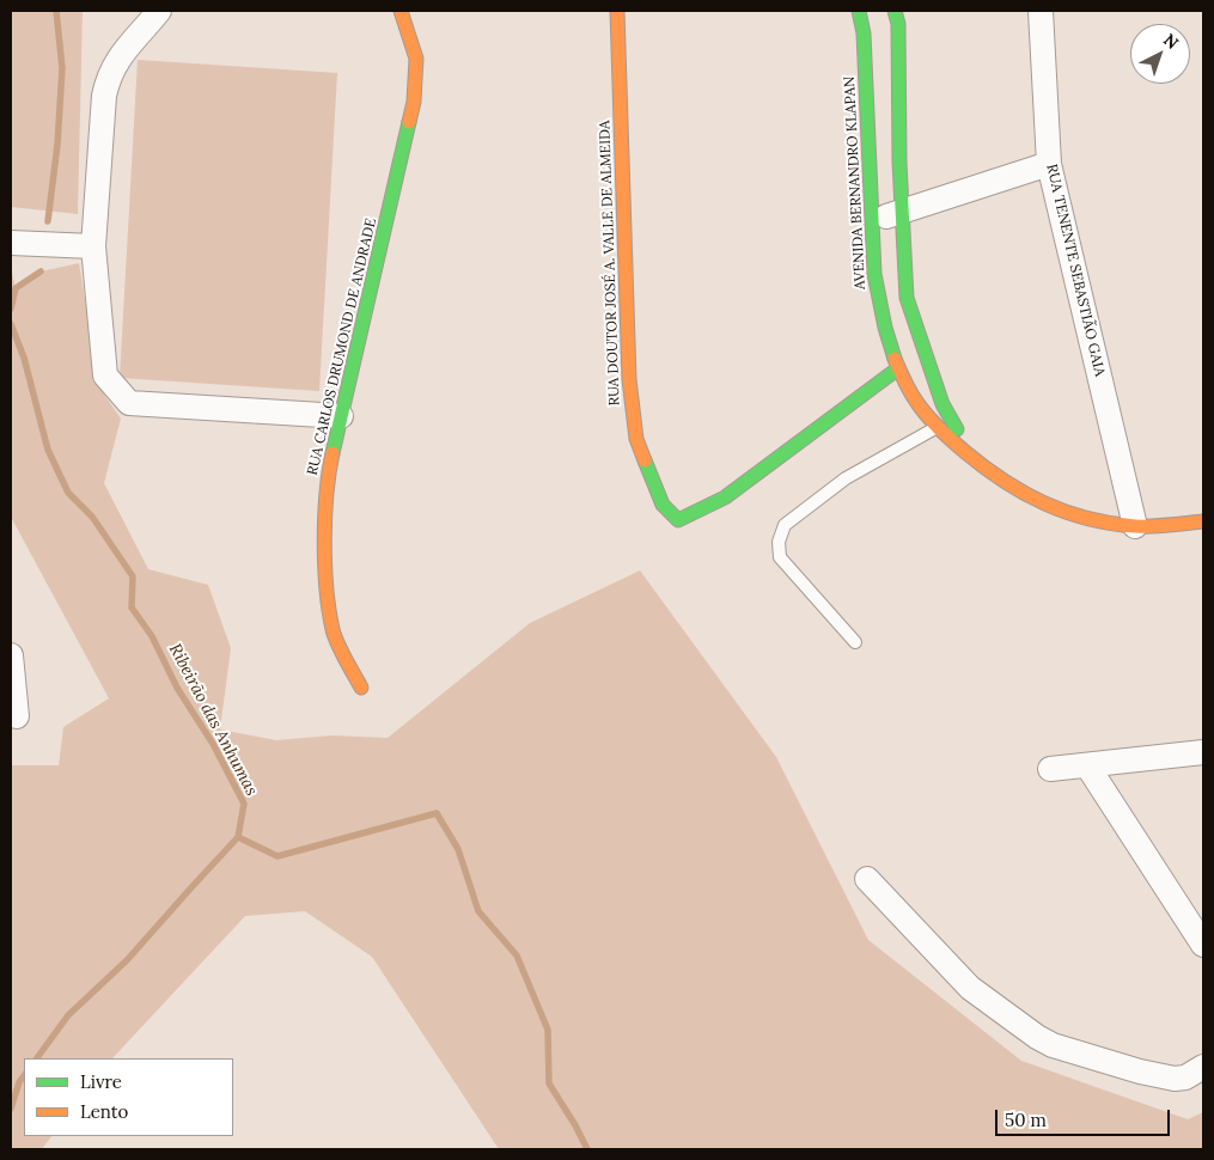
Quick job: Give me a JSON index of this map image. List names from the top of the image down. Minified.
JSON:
{"streets":{"street":["AVENIDA BERNANDRO KLAPAN","RUA DOUTOR JOSÉ A. VALLE DE ALMEIDA","RUA TENENTE SEBASTIÃO GAIA","RUA CARLOS DRUMOND DE ANDRADE"]},"crossings":[["AVENIDA BERNANDRO KLAPAN","RUA DOUTOR JOSÉ A. VALLE DE ALMEIDA"],["AVENIDA BERNANDRO KLAPAN","RUA TENENTE SEBASTIÃO GAIA"]],"water":["Ribeirão das Anhumas"],"legend":["Livre","Lento"],"scale_bar":"50 m","north":"top right"}
